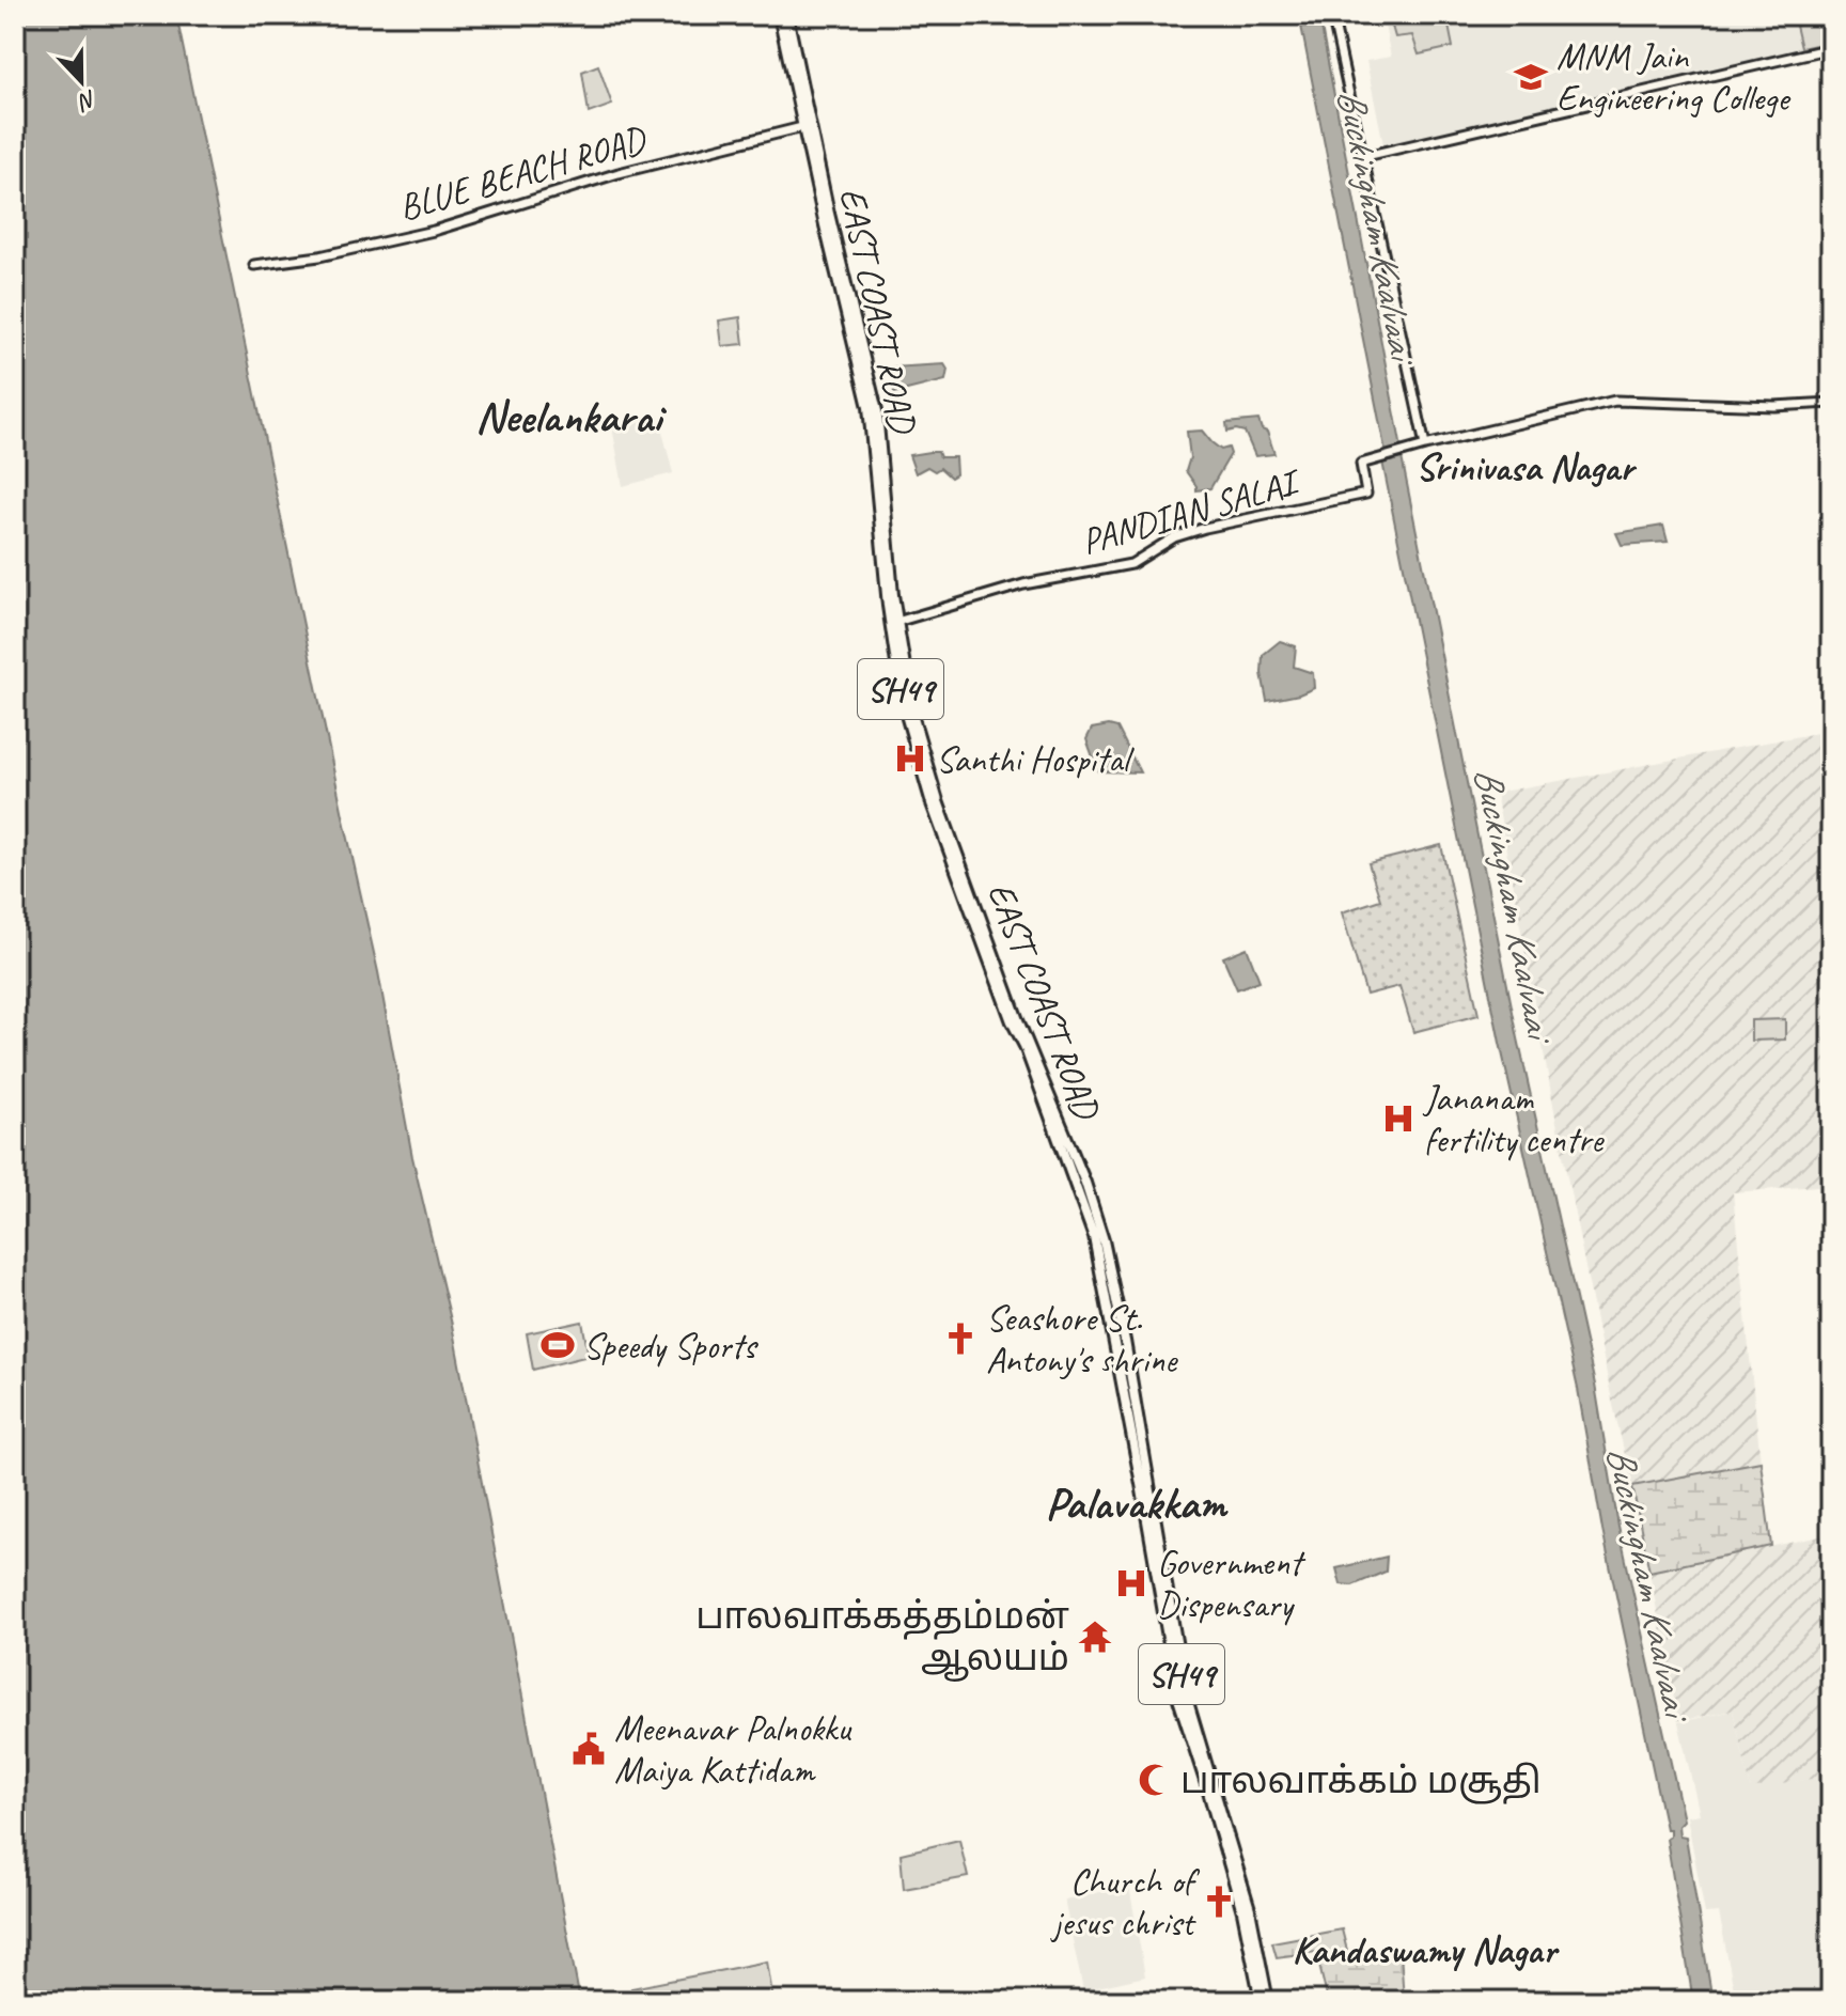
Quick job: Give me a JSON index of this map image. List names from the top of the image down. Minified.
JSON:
{"streets":{"main road":["EAST COAST ROAD","SH49"],"street":["BLUE BEACH ROAD","PANDIAN SALAI"]},"crossings":[["BLUE BEACH ROAD","EAST COAST ROAD"],["EAST COAST ROAD","PANDIAN SALAI"]],"districts":["Neelankarai","Srinivasa Nagar","Palavakkam","Kandaswamy Nagar"],"water":["Buckingham Kaalvaai"],"places":{"school or university":["MNM Jain Engineering College"],"hospital":["Santhi Hospital","Jananam fertility centre","Government Dispensary"],"church":["Seashore St. Antony's shrine","Church of jesus christ"],"sports":["Speedy Sports"],"temple":["பாலவாக்கத்தம்மன் ஆலயம்"],"public building":["Meenavar Palnokku Maiya Kattidam"],"mosque":["பாலவாக்கம் மசூதி"]},"north":"bottom"}
